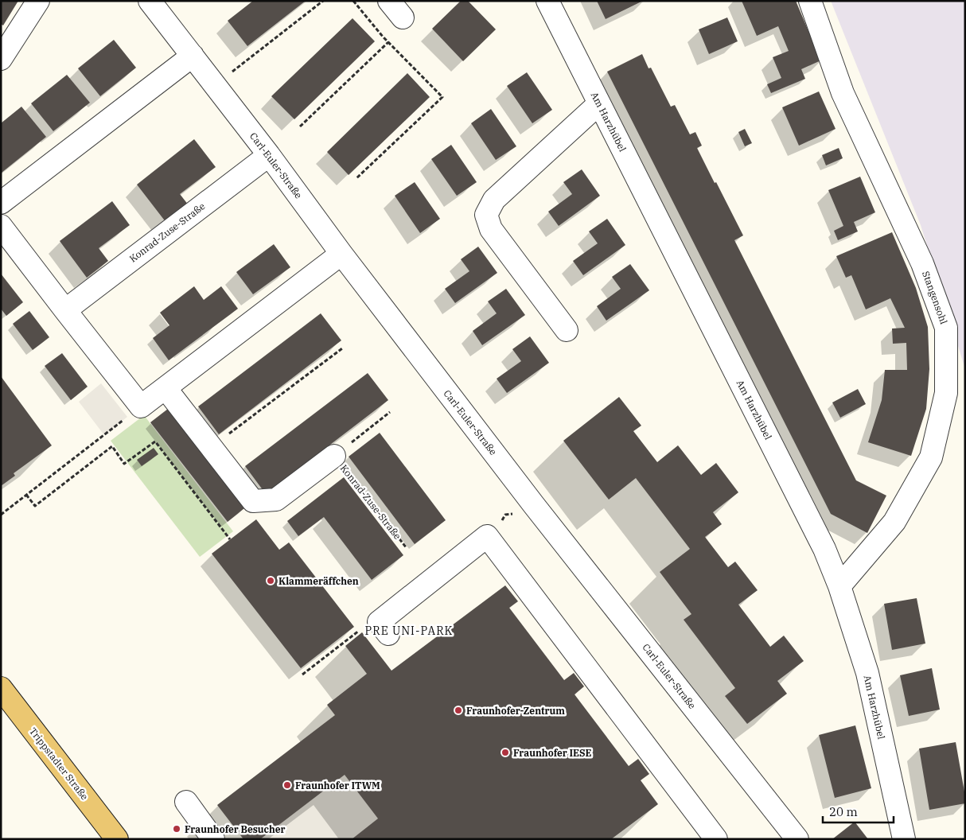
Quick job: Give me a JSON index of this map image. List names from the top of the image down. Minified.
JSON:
{"streets":{"main road":["Trippstadter Straße"],"street":["Am Harzhübel","Carl-Euler-Straße","Konrad-Zuse-Straße","Stangensohl"]},"crossings":[["Am Harzhübel","Stangensohl"],["Carl-Euler-Straße","Konrad-Zuse-Straße"]],"districts":["PRE UNI-PARK"],"places":["Klammeräffchen","Fraunhofer-Zentrum","Fraunhofer IESE","Fraunhofer ITWM","Fraunhofer Besucher"],"scale_bar":"20 m"}
